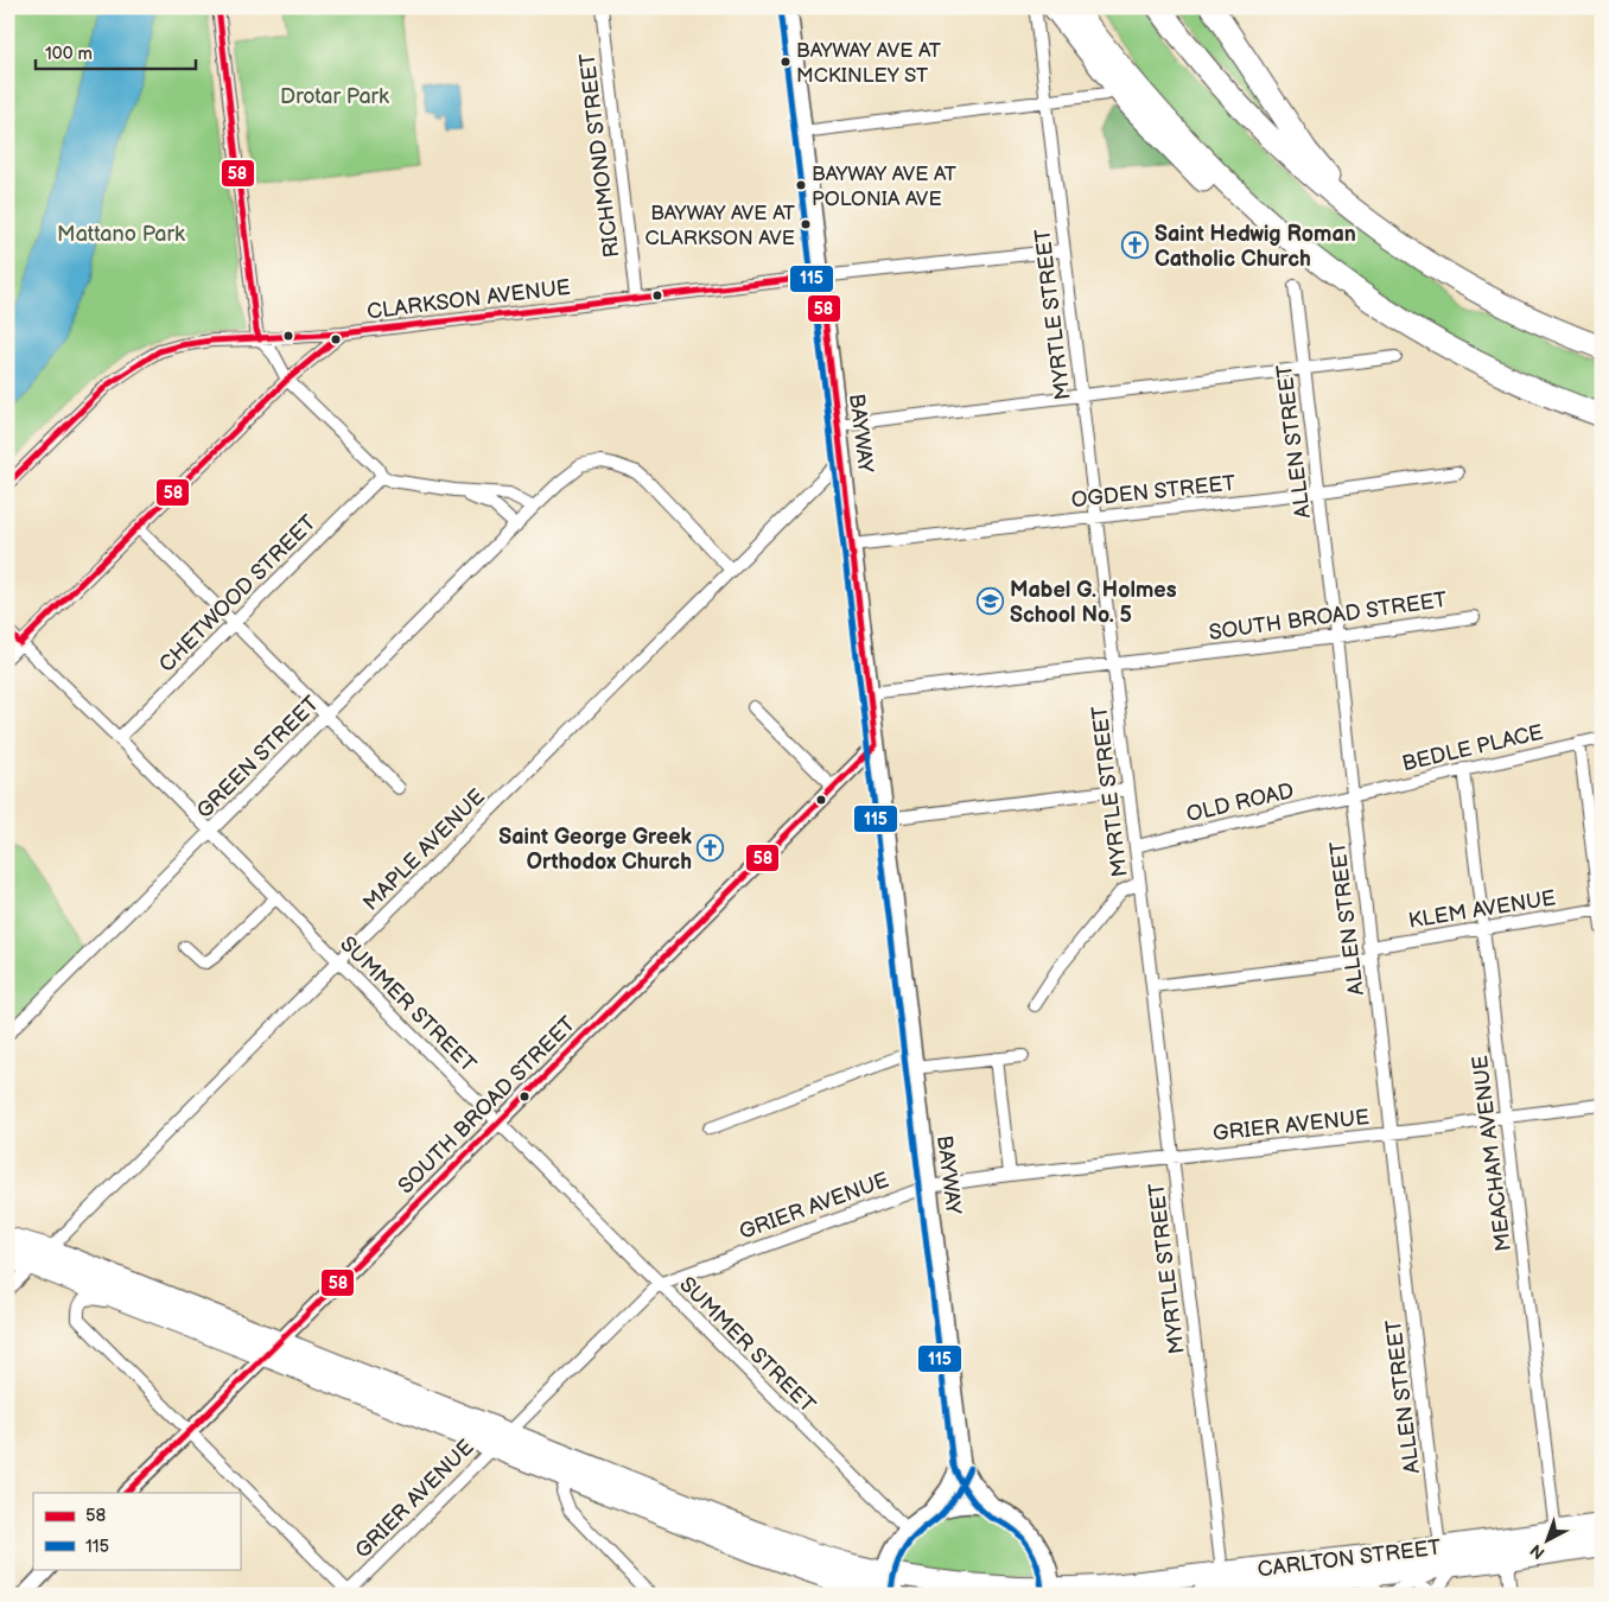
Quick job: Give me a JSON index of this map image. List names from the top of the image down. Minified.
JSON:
{"streets":{"highway":["CARLTON STREET"],"main road":["BAYWAY"],"street":["RICHMOND STREET","CLARKSON AVENUE","MYRTLE STREET","ALLEN STREET","OGDEN STREET","CHETWOOD STREET","SOUTH BROAD STREET","BEDLE PLACE","GREEN STREET","OLD ROAD","MAPLE AVENUE","KLEM AVENUE","SUMMER STREET","GRIER AVENUE","MEACHAM AVENUE"]},"crossings":[["RICHMOND STREET","CLARKSON AVENUE"],["CLARKSON AVENUE","MYRTLE STREET"],["CLARKSON AVENUE","BAYWAY"],["CLARKSON AVENUE","SUMMER STREET"],["MYRTLE STREET","OGDEN STREET"],["MYRTLE STREET","SOUTH BROAD STREET"],["MYRTLE STREET","OLD ROAD"],["MYRTLE STREET","KLEM AVENUE"],["MYRTLE STREET","GRIER AVENUE"],["MYRTLE STREET","CARLTON STREET"],["BAYWAY","OGDEN STREET"],["BAYWAY","SOUTH BROAD STREET"],["BAYWAY","MAPLE AVENUE"],["BAYWAY","GRIER AVENUE"],["ALLEN STREET","OGDEN STREET"],["ALLEN STREET","SOUTH BROAD STREET"],["ALLEN STREET","BEDLE PLACE"],["ALLEN STREET","OLD ROAD"],["ALLEN STREET","KLEM AVENUE"],["ALLEN STREET","GRIER AVENUE"],["ALLEN STREET","CARLTON STREET"],["CHETWOOD STREET","SUMMER STREET"],["SOUTH BROAD STREET","SUMMER STREET"],["BEDLE PLACE","OLD ROAD"],["BEDLE PLACE","MEACHAM AVENUE"],["GREEN STREET","MAPLE AVENUE"],["GREEN STREET","SUMMER STREET"],["MAPLE AVENUE","SUMMER STREET"],["KLEM AVENUE","MEACHAM AVENUE"],["SUMMER STREET","GRIER AVENUE"],["GRIER AVENUE","MEACHAM AVENUE"],["MEACHAM AVENUE","CARLTON STREET"]],"parks":["Drotar Park","Mattano Park"],"places":{"other":["BAYWAY AVE AT MCKINLEY ST","BAYWAY AVE AT POLONIA AVE","BAYWAY AVE AT CLARKSON AVE"],"church":["Saint Hedwig Roman Catholic Church","Saint George Greek Orthodox Church"],"school or university":["Mabel G. Holmes School No. 5"]},"lines":["transit line 58","transit line 115"],"legend":["58","115"],"scale_bar":"100 m","north":"bottom left"}
